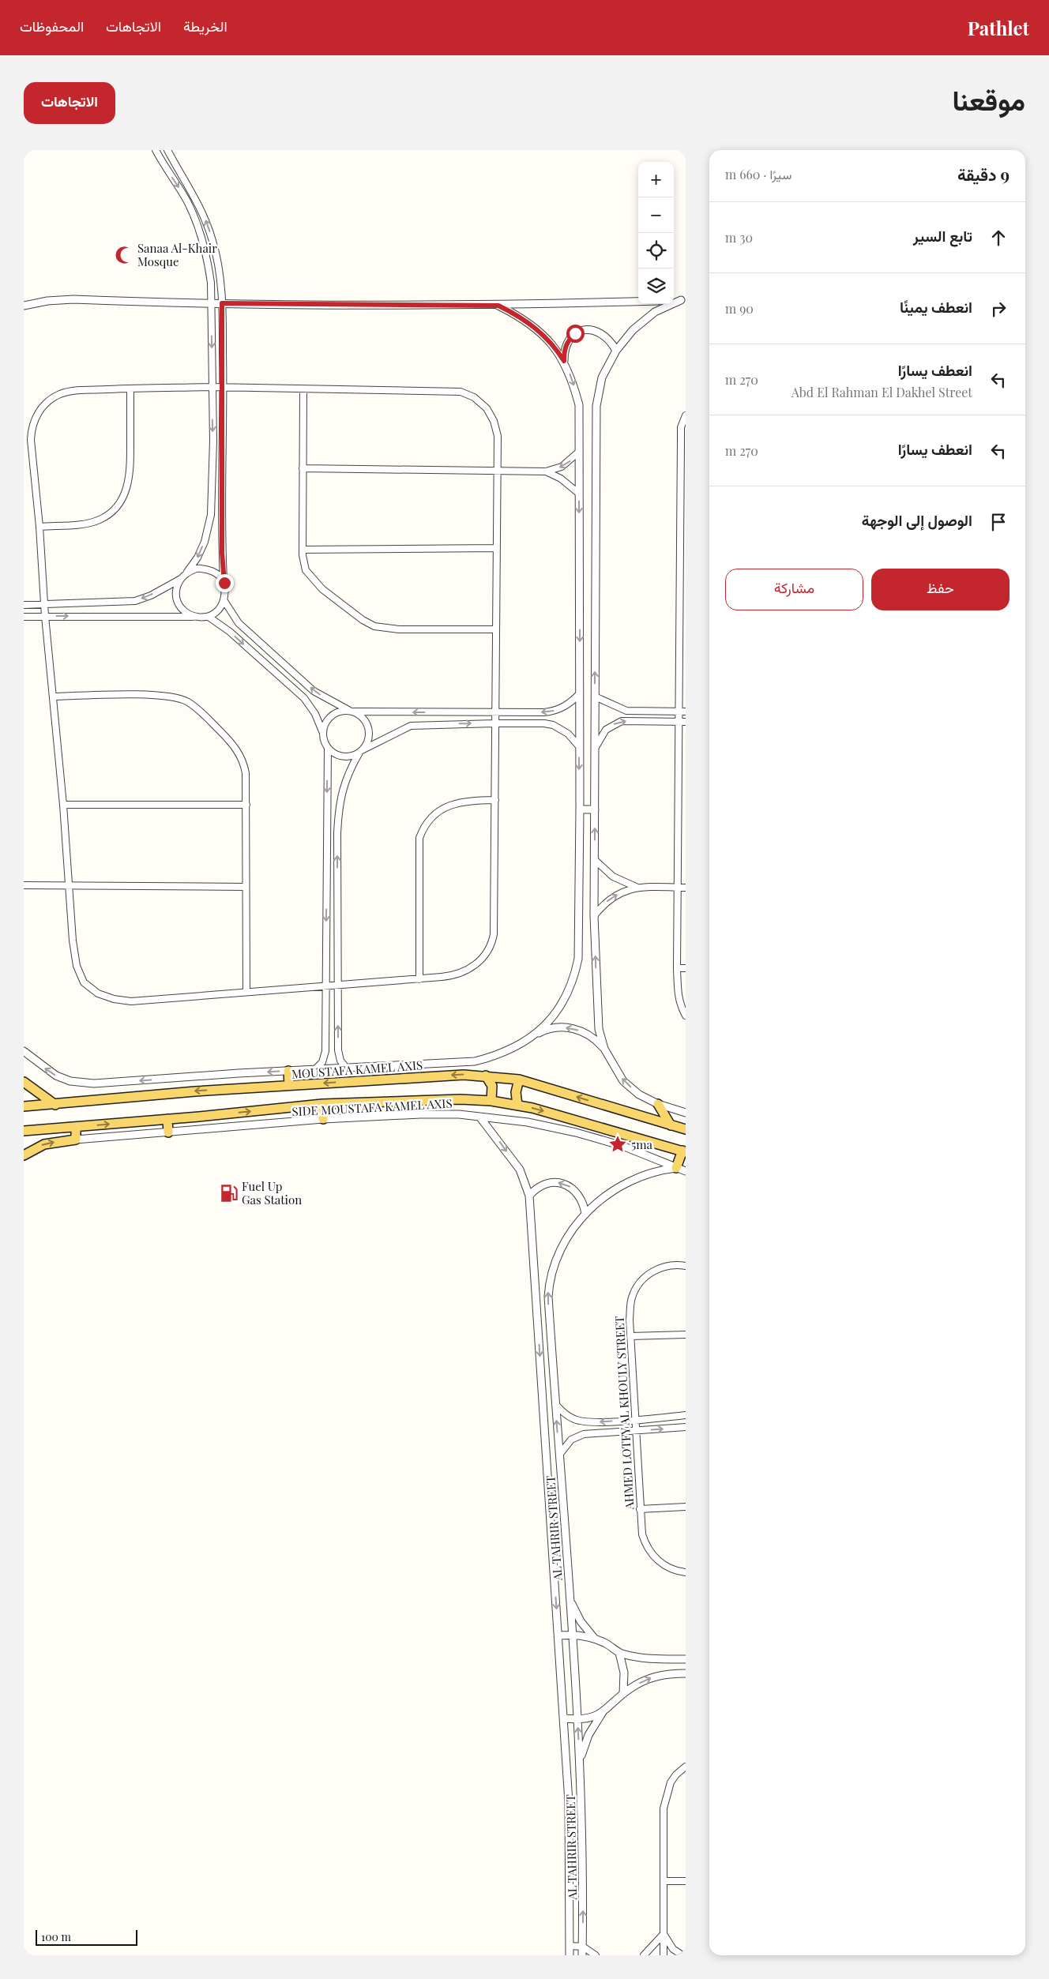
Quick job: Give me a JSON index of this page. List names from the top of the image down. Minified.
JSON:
{"streets":{"main road":["MOUSTAFA KAMEL AXIS"],"street":["SIDE MOUSTAFA KAMEL AXIS","AHMED LOTFY AL KHOULY STREET","AL TAHRIR STREET"]},"crossings":[["SIDE MOUSTAFA KAMEL AXIS","AL TAHRIR STREET"]],"places":{"mosque":["Sanaa Al-Khair Mosque"],"place":["5ma"],"fuel station":["Fuel Up Gas Station"]},"scale_bar":"100 m","page":{"header":"Pathlet","nav":["الخريطة","الاتجاهات","المحفوظات"],"title":"موقعنا","buttons":["الاتجاهات",["حفظ","مشاركة"]],"heading":["9 دقيقة","سيرًا · 660 m"],"map_buttons":["+","−"],"list":[["تابع السير","30 m"],["انعطف يمينًا","90 m"],["انعطف يسارًا","Abd El Rahman El Dakhel Street","270 m"],["انعطف يسارًا","270 m"],"الوصول إلى الوجهة"],"scale":"100 m"}}
